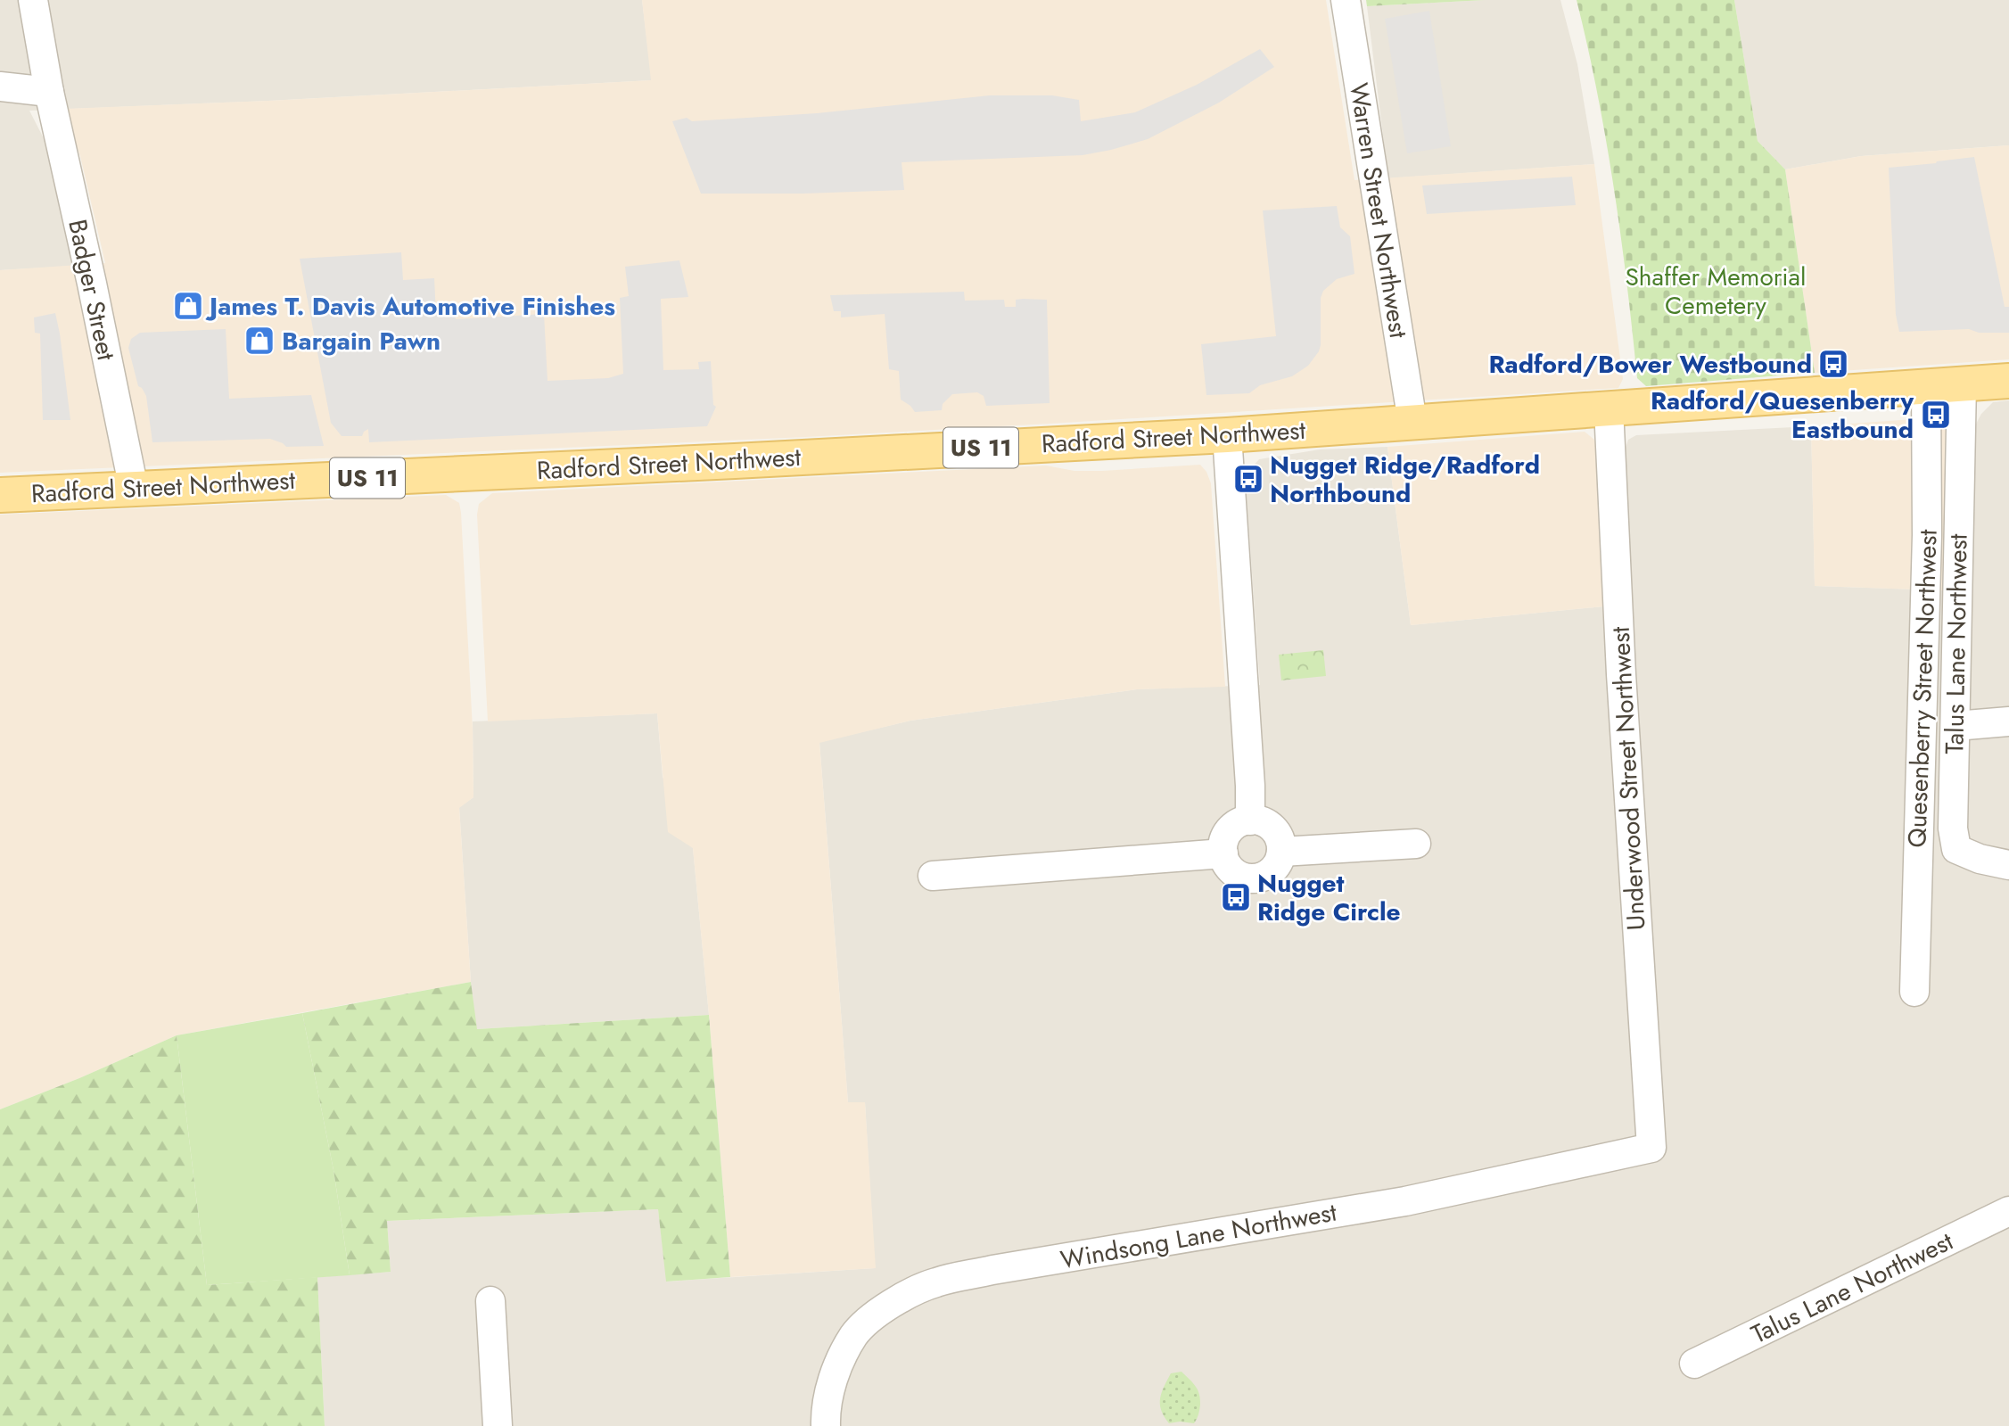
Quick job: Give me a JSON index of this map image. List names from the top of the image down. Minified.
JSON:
{"streets":{"main road":["Radford Street Northwest","US 11"],"street":["Warren Street Northwest","Badger Street","Talus Lane Northwest","Quesenberry Street Northwest","Underwood Street Northwest","Windsong Lane Northwest"]},"crossings":[["Warren Street Northwest","Radford Street Northwest"],["Badger Street","Radford Street Northwest"],["Radford Street Northwest","Talus Lane Northwest"],["Radford Street Northwest","Quesenberry Street Northwest"],["Radford Street Northwest","Underwood Street Northwest"],["Underwood Street Northwest","Windsong Lane Northwest"]],"parks":["Shaffer Memorial Cemetery"],"places":{"shop":["James T. Davis Automotive Finishes","Bargain Pawn"],"bus stop":["Radford/Bower Westbound","Radford/Quesenberry Eastbound","Nugget Ridge/Radford Northbound","Nugget Ridge Circle"]}}
